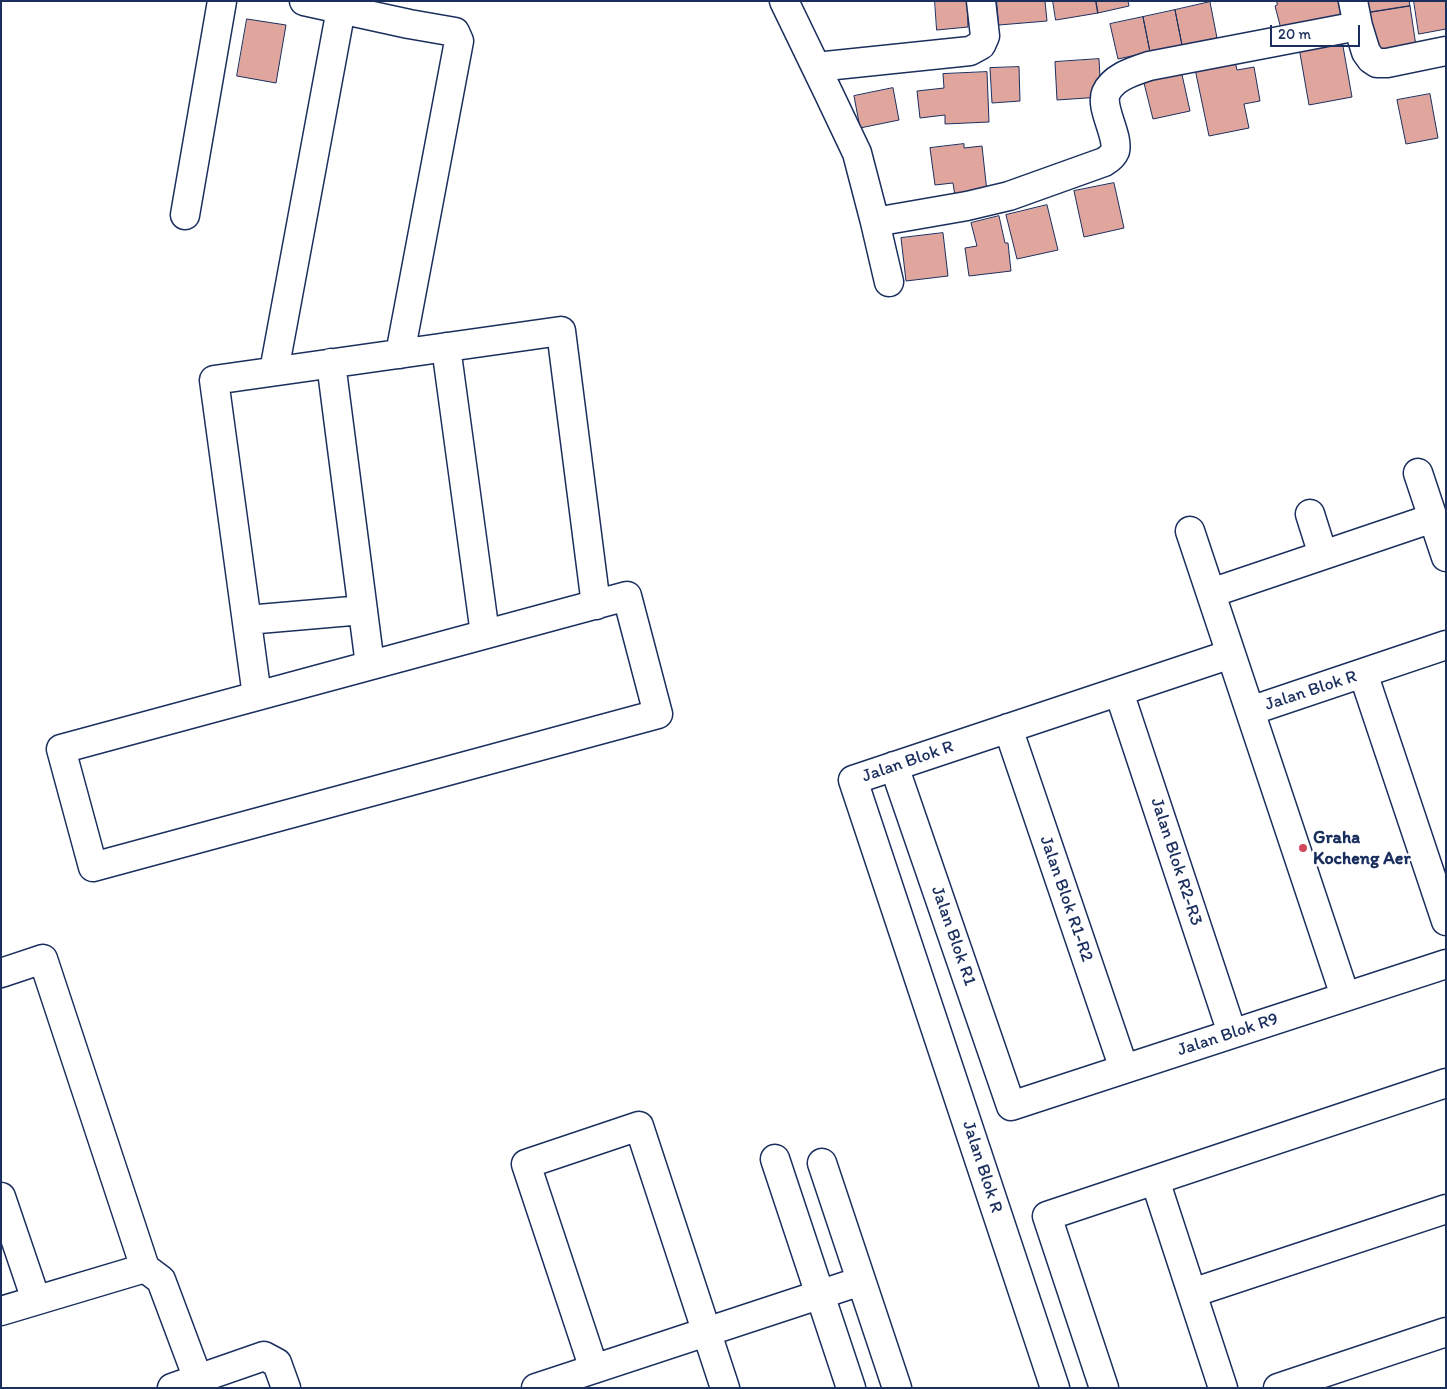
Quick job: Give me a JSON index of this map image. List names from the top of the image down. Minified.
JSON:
{"streets":{"street":["Jalan Blok R","Jalan Blok R2-R3","Jalan Blok R1-R2","Jalan Blok R1","Jalan Blok R9"]},"crossings":[["Jalan Blok R","Jalan Blok R2-R3"],["Jalan Blok R","Jalan Blok R1-R2"],["Jalan Blok R","Jalan Blok R1"],["Jalan Blok R2-R3","Jalan Blok R9"],["Jalan Blok R1-R2","Jalan Blok R9"],["Jalan Blok R1","Jalan Blok R9"]],"places":["Graha Kocheng Aer"],"scale_bar":"20 m"}
